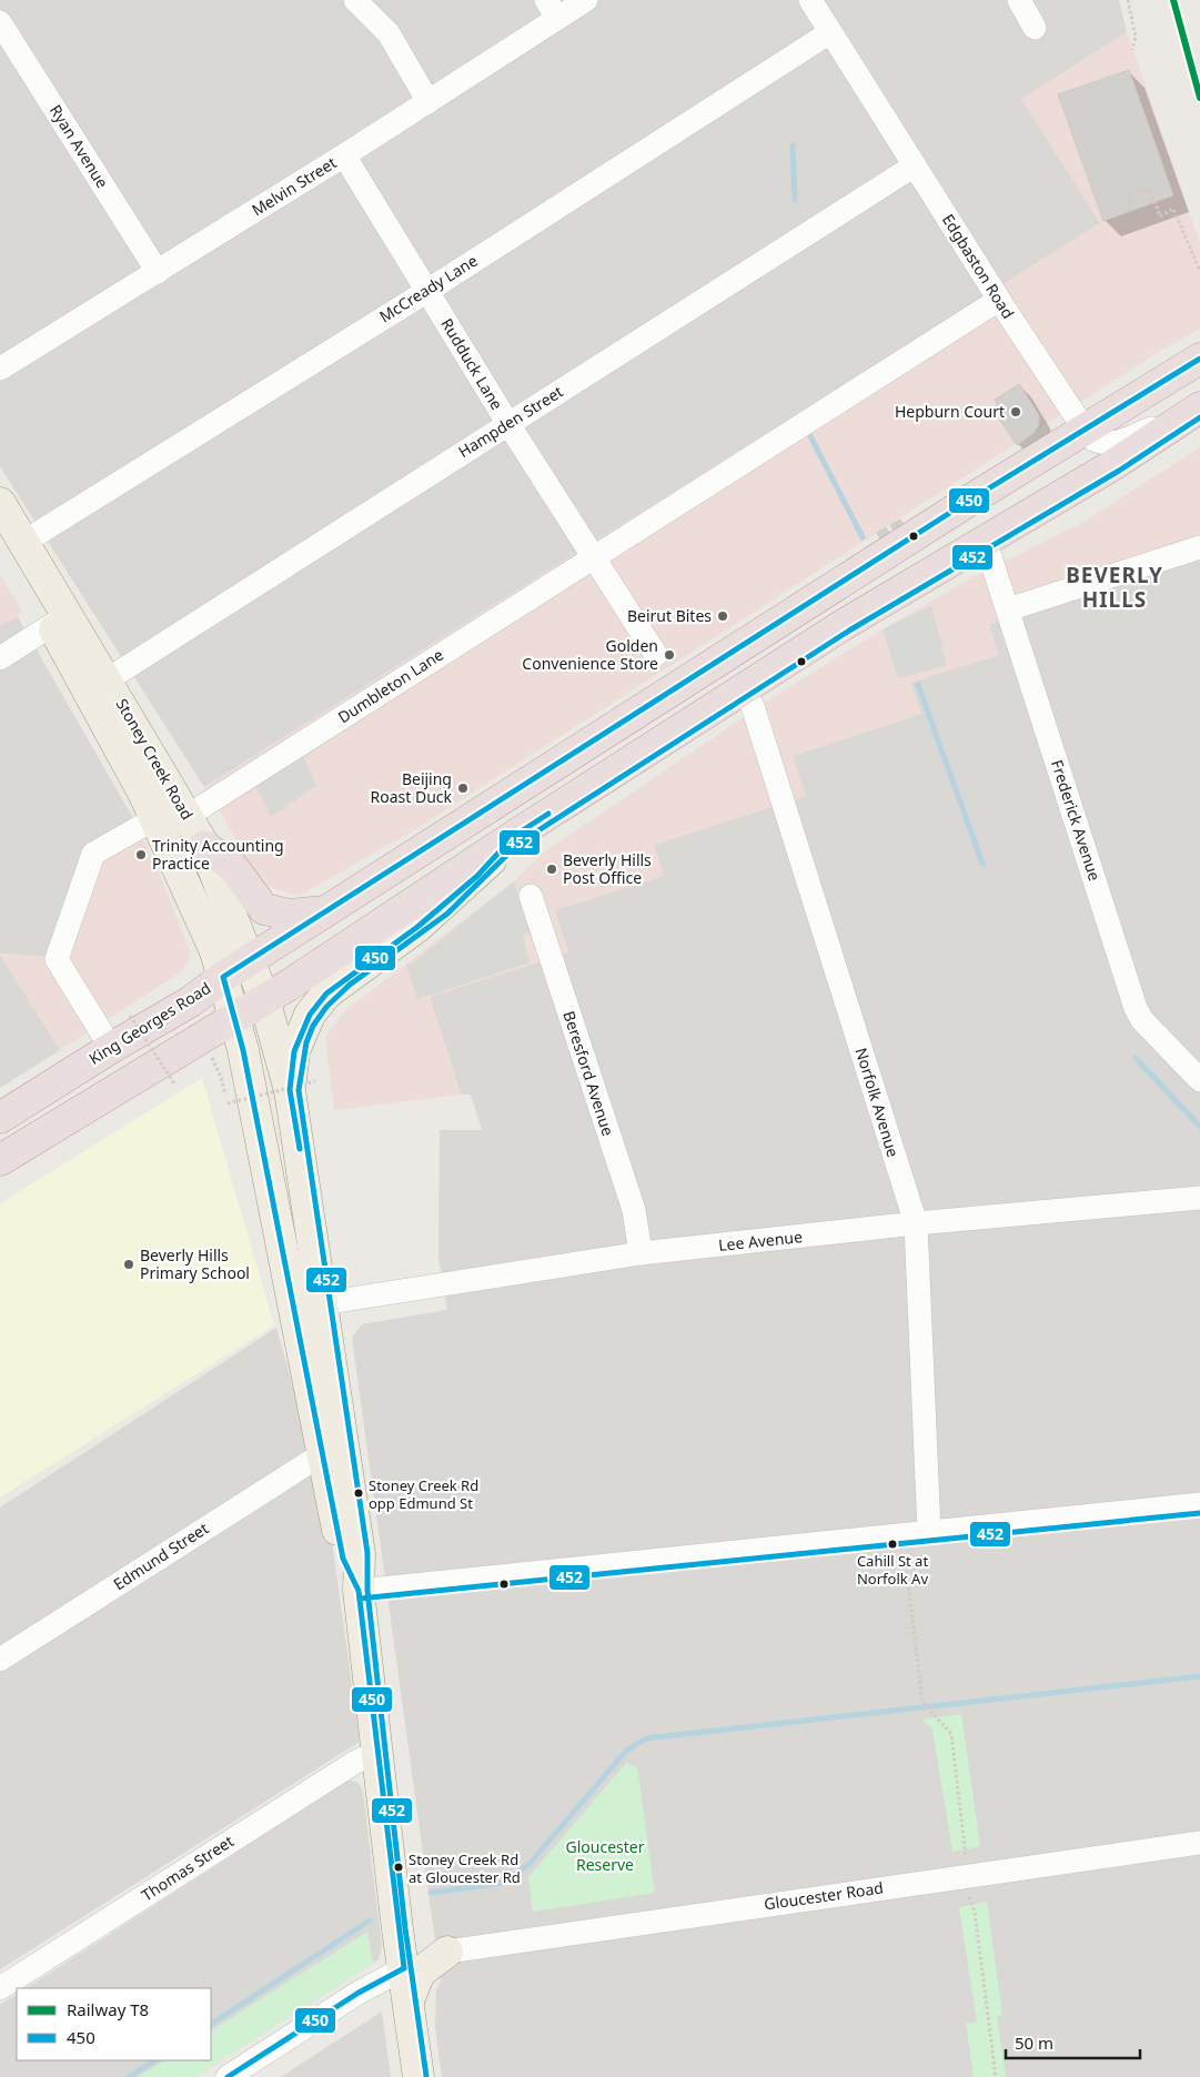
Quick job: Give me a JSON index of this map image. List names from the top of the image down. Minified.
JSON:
{"streets":{"highway":["King Georges Road"],"main road":["Stoney Creek Road"],"street":["Ryan Avenue","Melvin Street","Edgbaston Road","McCready Lane","Rudduck Lane","Hampden Street","Dumbleton Lane","Frederick Avenue","Beresford Avenue","Norfolk Avenue","Lee Avenue","Edmund Street","Thomas Street","Gloucester Road"]},"crossings":[["Ryan Avenue","Melvin Street"],["Melvin Street","Rudduck Lane"],["Edgbaston Road","McCready Lane"],["Edgbaston Road","Hampden Street"],["Edgbaston Road","Dumbleton Lane"],["Edgbaston Road","King Georges Road"],["McCready Lane","Rudduck Lane"],["McCready Lane","Stoney Creek Road"],["Rudduck Lane","Hampden Street"],["Rudduck Lane","Dumbleton Lane"],["Hampden Street","Stoney Creek Road"],["Dumbleton Lane","Stoney Creek Road"],["Stoney Creek Road","King Georges Road"],["Stoney Creek Road","Lee Avenue"],["Stoney Creek Road","Edmund Street"],["Stoney Creek Road","Thomas Street"],["Beresford Avenue","Lee Avenue"],["Norfolk Avenue","Lee Avenue"]],"districts":["BEVERLY HILLS"],"parks":["Gloucester Reserve"],"places":["Hepburn Court","Beirut Bites","Golden Convenience Store","Beijing Roast Duck","Trinity Accounting Practice","Beverly Hills Post Office","Beverly Hills Primary School","Stoney Creek Rd opp Edmund St","Cahill St at Norfolk Av","Stoney Creek Rd at Gloucester Rd"],"lines":["rail line T8","transit line 450","transit line 452"],"legend":["Railway T8","450"],"scale_bar":"50 m"}
